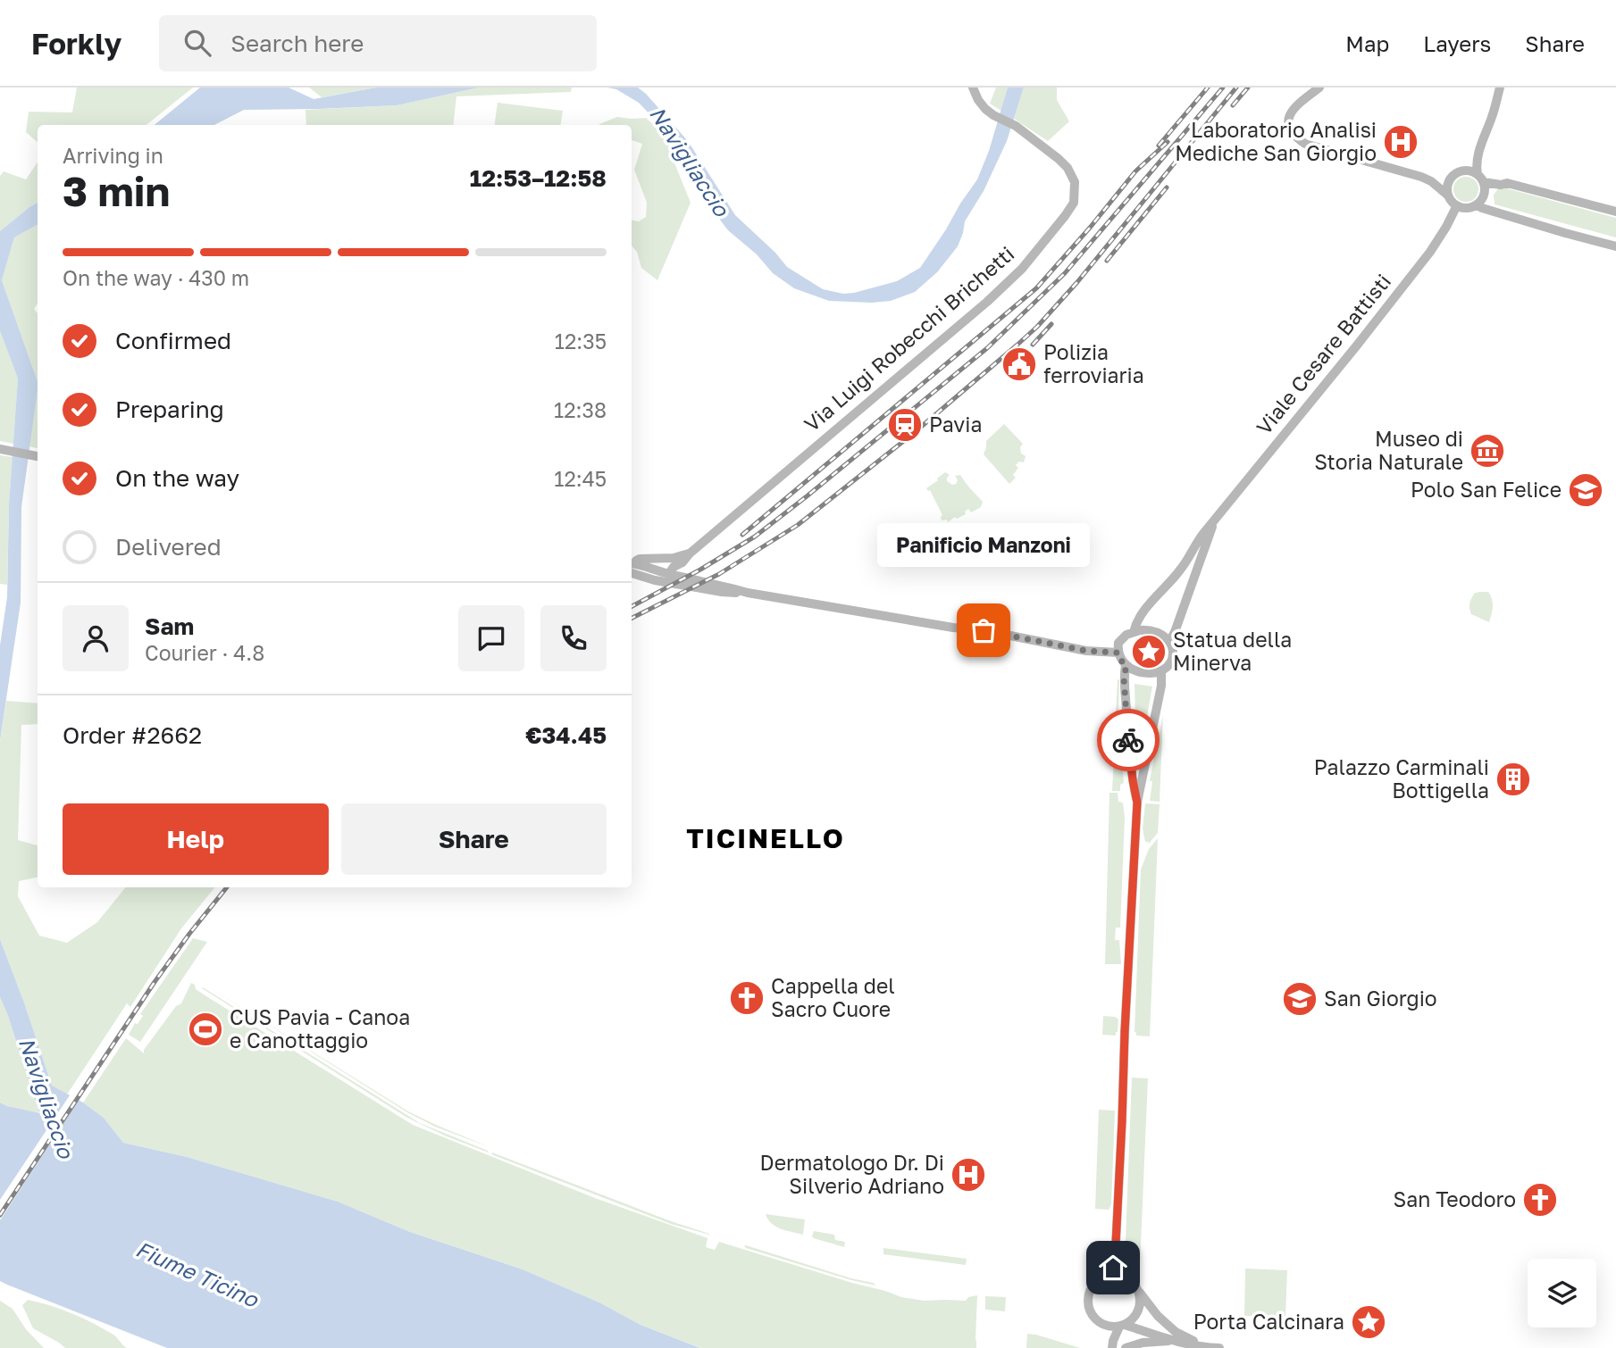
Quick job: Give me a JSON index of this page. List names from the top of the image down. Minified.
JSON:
{"streets":{"main road":["Via Luigi Robecchi Brichetti","Viale Cesare Battisti"]},"districts":["TICINELLO"],"water":["Navigliaccio","Fiume Ticino"],"places":{"hospital":["Laboratorio Analisi Mediche San Giorgio","Dermatologo Dr. Di Silverio Adriano"],"public building":["Polizia ferroviaria"],"station":["Pavia"],"museum":["Museo di Storia Naturale"],"school or university":["Polo San Felice","San Giorgio"],"other":["Panificio Manzoni"],"place":["Statua della Minerva","Porta Calcinara"],"building":["Palazzo Carminali Bottigella"],"church":["Cappella del Sacro Cuore","San Teodoro"],"sports":["CUS Pavia - Canoa e Canottaggio"]},"page":{"header":"Forkly","search":"Search here","nav":["Map","Layers","Share"],"heading":["3 min","Arriving in","12:53–12:58"],"panel":["Sam","Courier · 4.8","Order #2662","€34.45"],"bar":"On the way · 430 m","list":[["Confirmed","12:35"],["Preparing","12:38"],["On the way","12:45"],"Delivered"],"bubble":"Panificio Manzoni","buttons":["Help","Share"]}}
